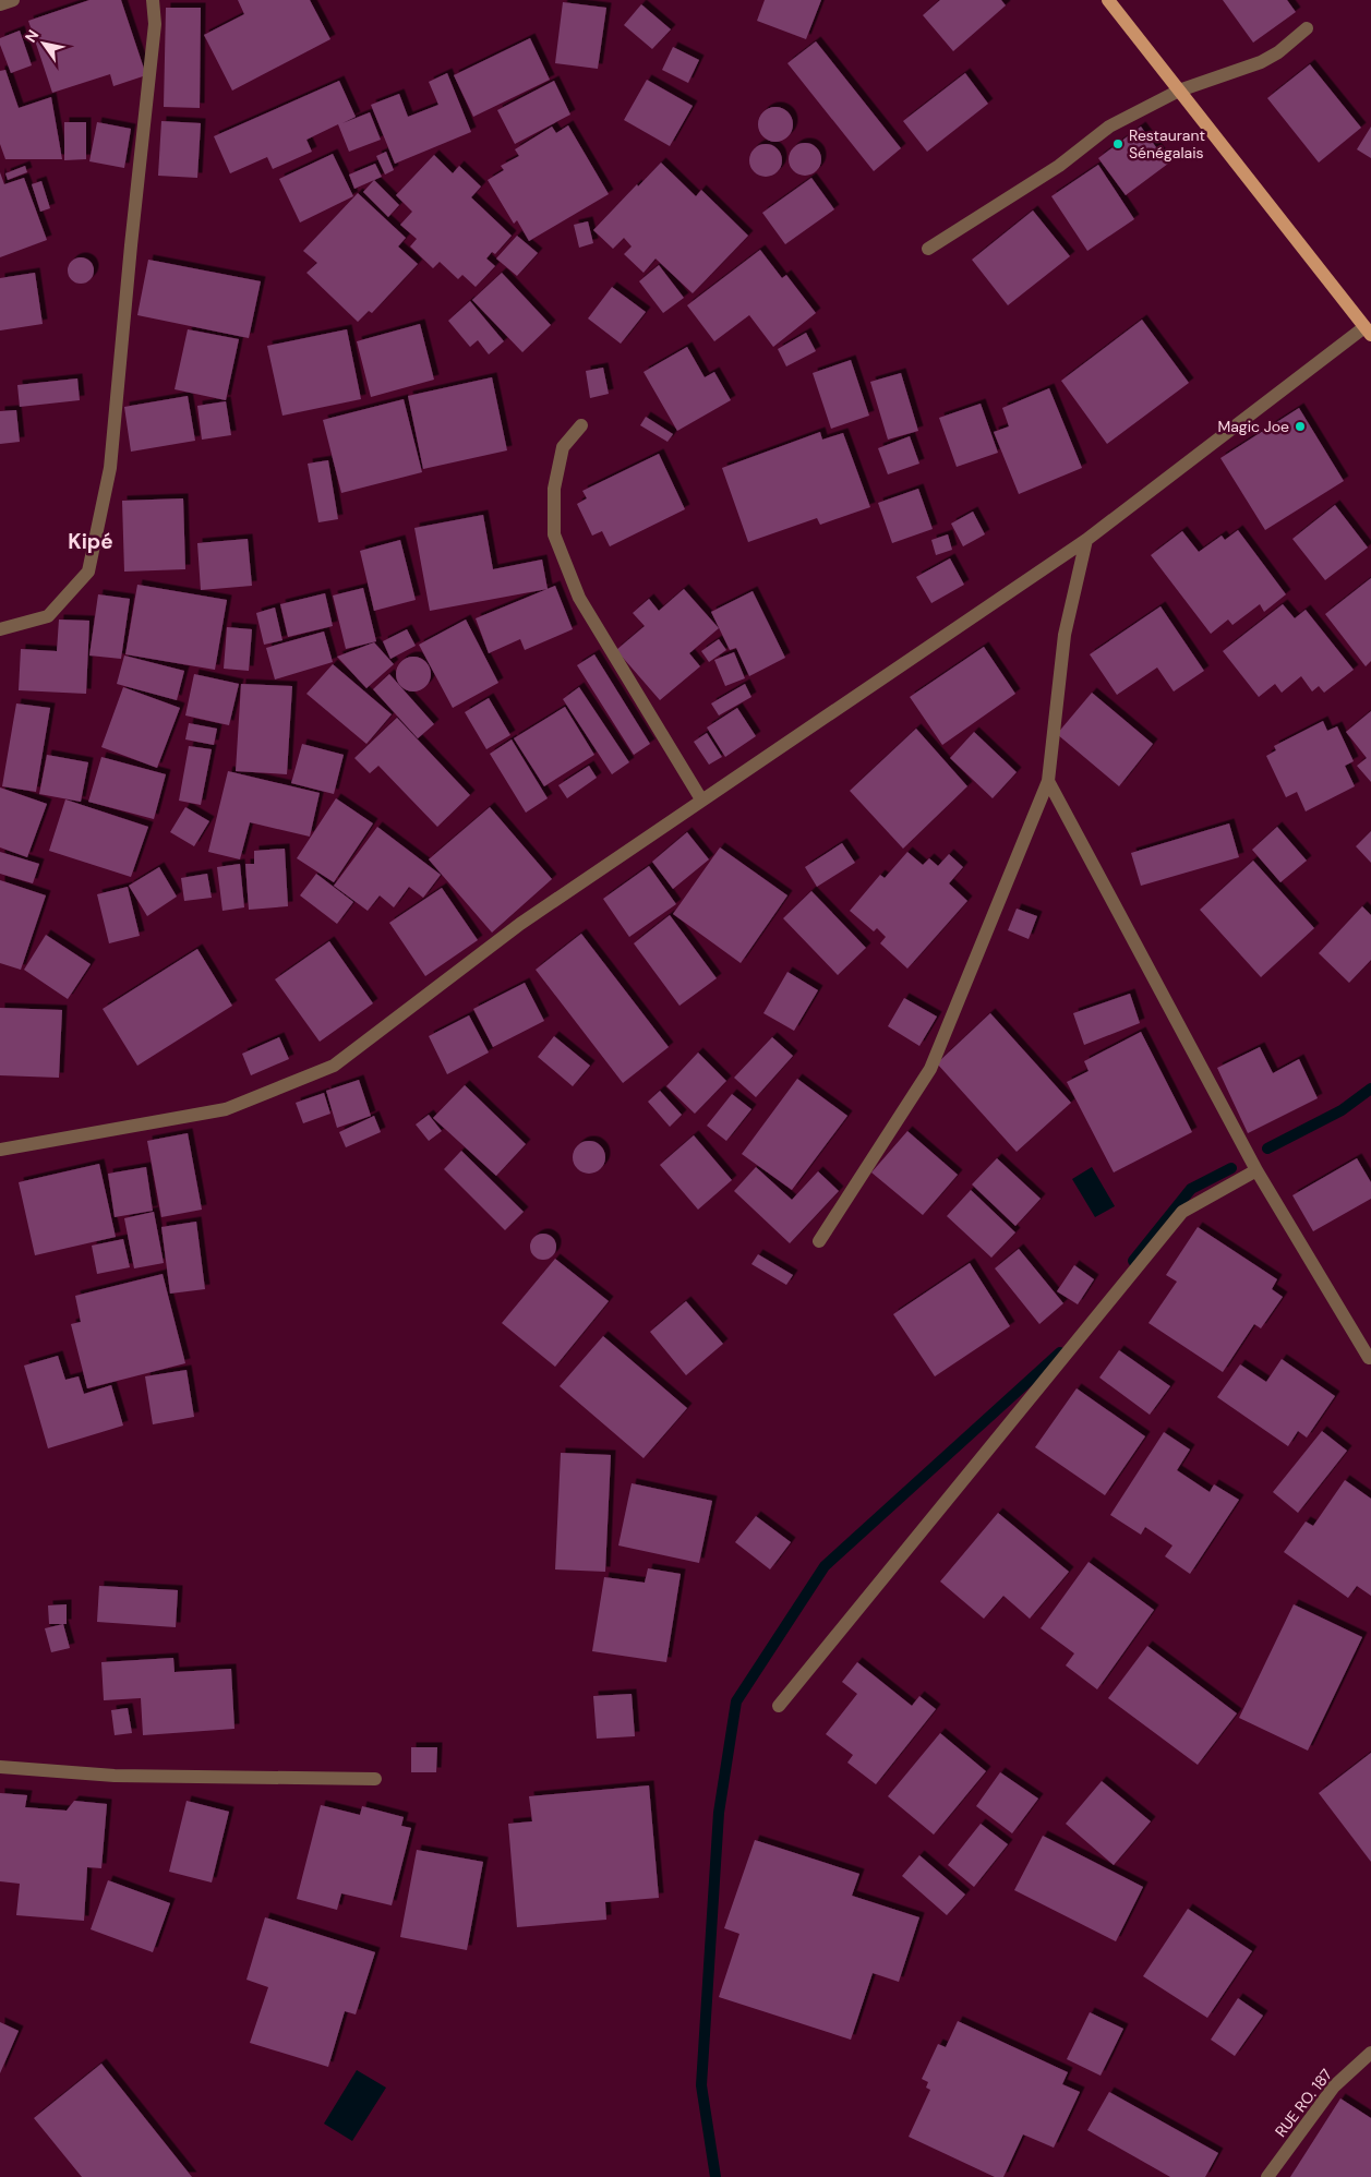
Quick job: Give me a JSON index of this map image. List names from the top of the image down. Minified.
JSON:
{"streets":{"street":["RUE RO. 187"]},"districts":["Kipé"],"places":["Restaurant Sénégalais","Magic Joe"],"north":"top left"}
